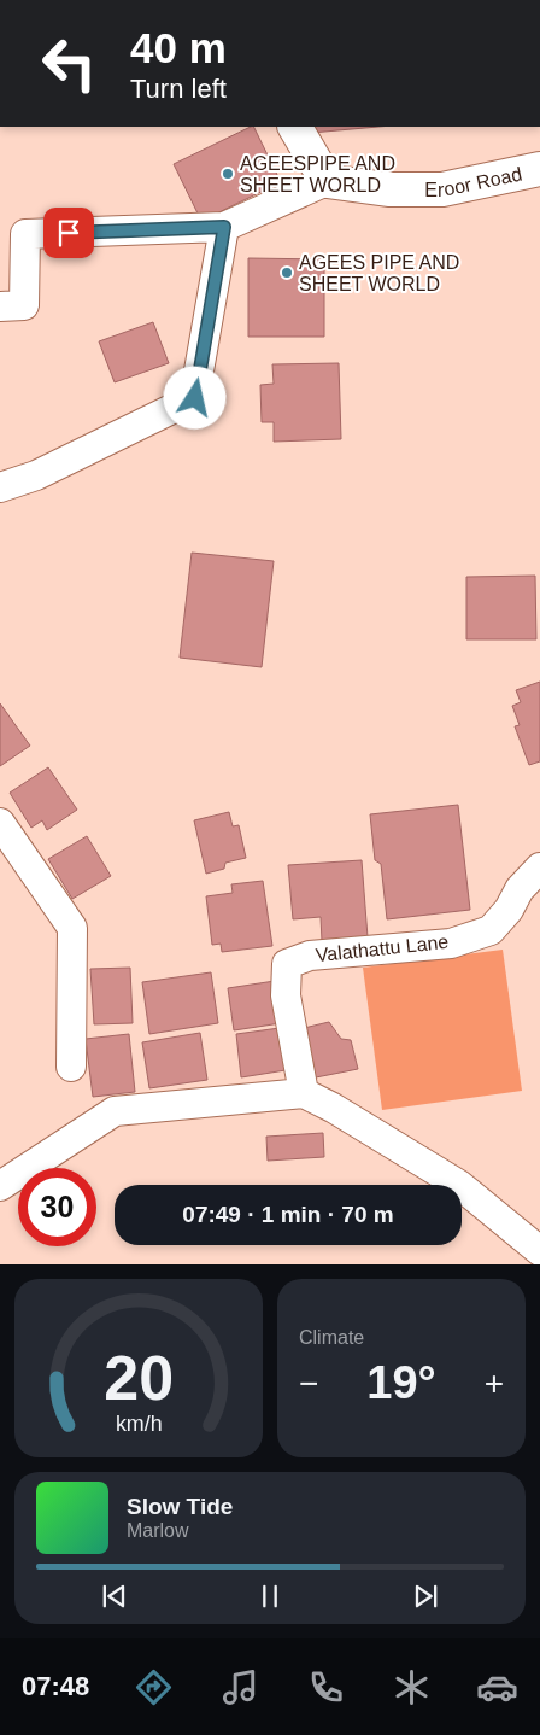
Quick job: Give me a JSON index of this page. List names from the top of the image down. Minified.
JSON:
{"streets":{"main road":["Eroor Road"],"street":["Valathattu Lane"]},"places":["AGEESPIPE AND SHEET WORLD","AGEES PIPE AND SHEET WORLD"],"page":{"turn":["40 m","Turn left"],"limit":"30","trip":"07:49 · 1 min · 70 m","tile":"Climate","heat":["−","19°","+"],"song":["Slow Tide","Marlow"],"tabs":"07:48","gauge":["20","km/h"]}}
